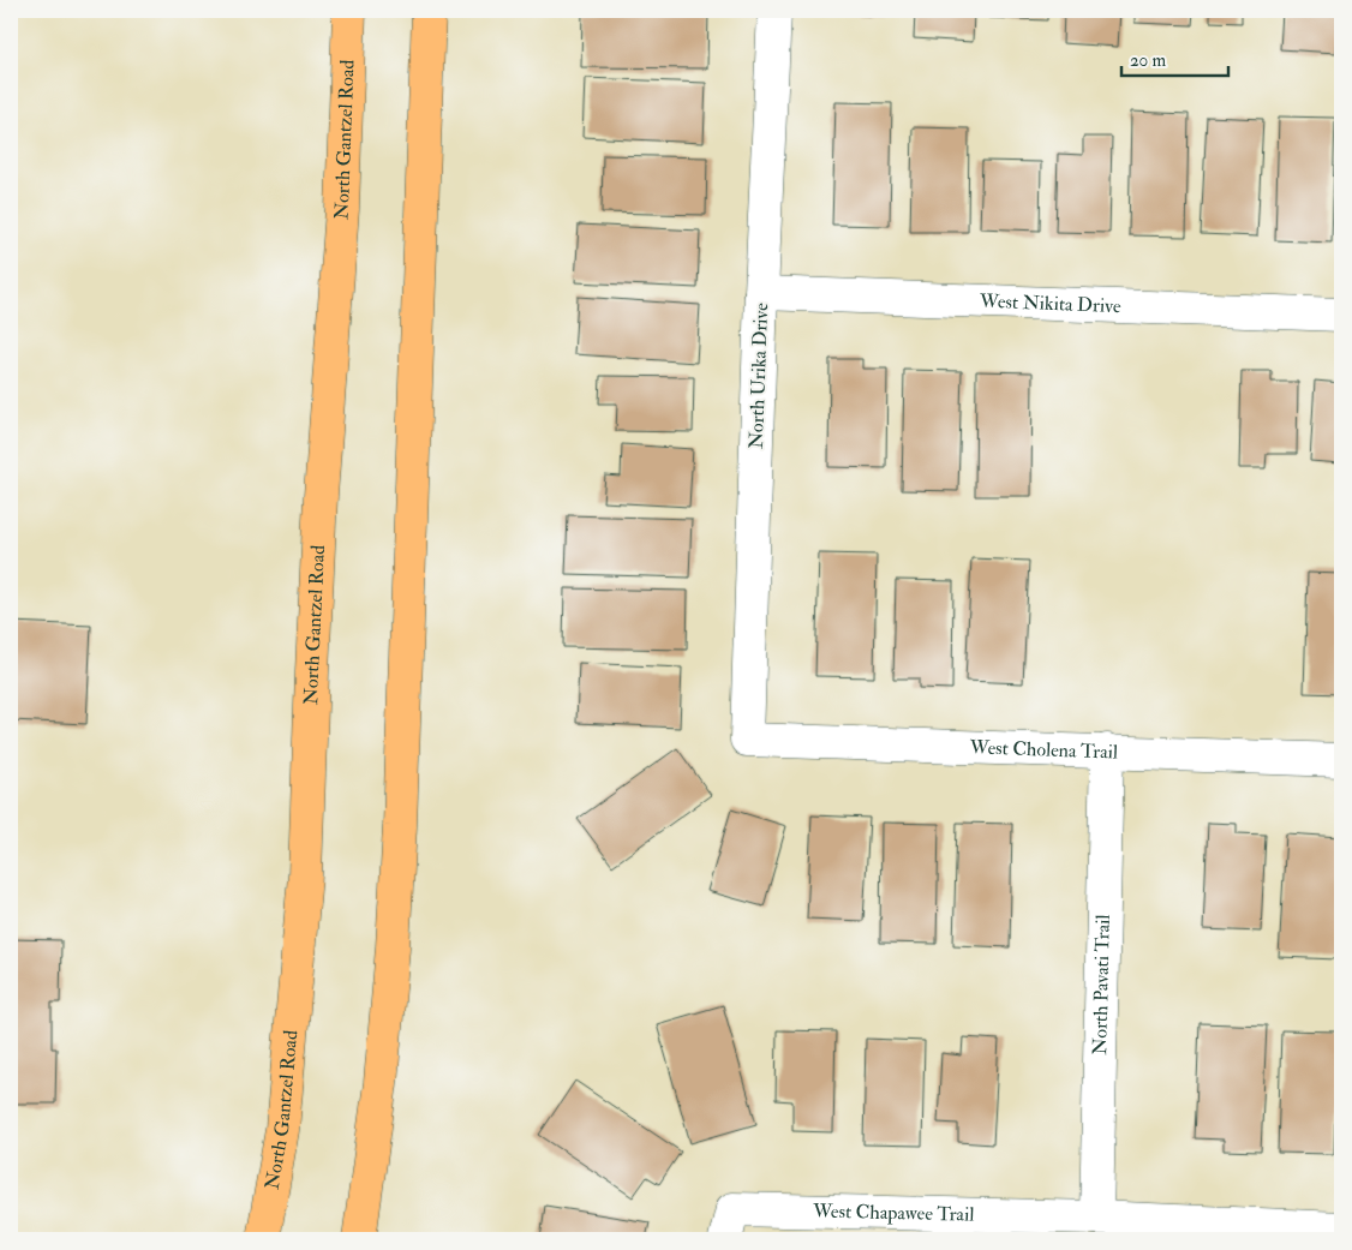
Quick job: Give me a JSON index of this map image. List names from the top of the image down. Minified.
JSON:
{"streets":{"main road":["North Gantzel Road"],"street":["West Nikita Drive","North Urika Drive","West Cholena Trail","North Pavati Trail","West Chapawee Trail"]},"crossings":[["West Nikita Drive","North Urika Drive"],["North Urika Drive","West Cholena Trail"],["West Cholena Trail","North Pavati Trail"],["North Pavati Trail","West Chapawee Trail"]],"scale_bar":"20 m"}
